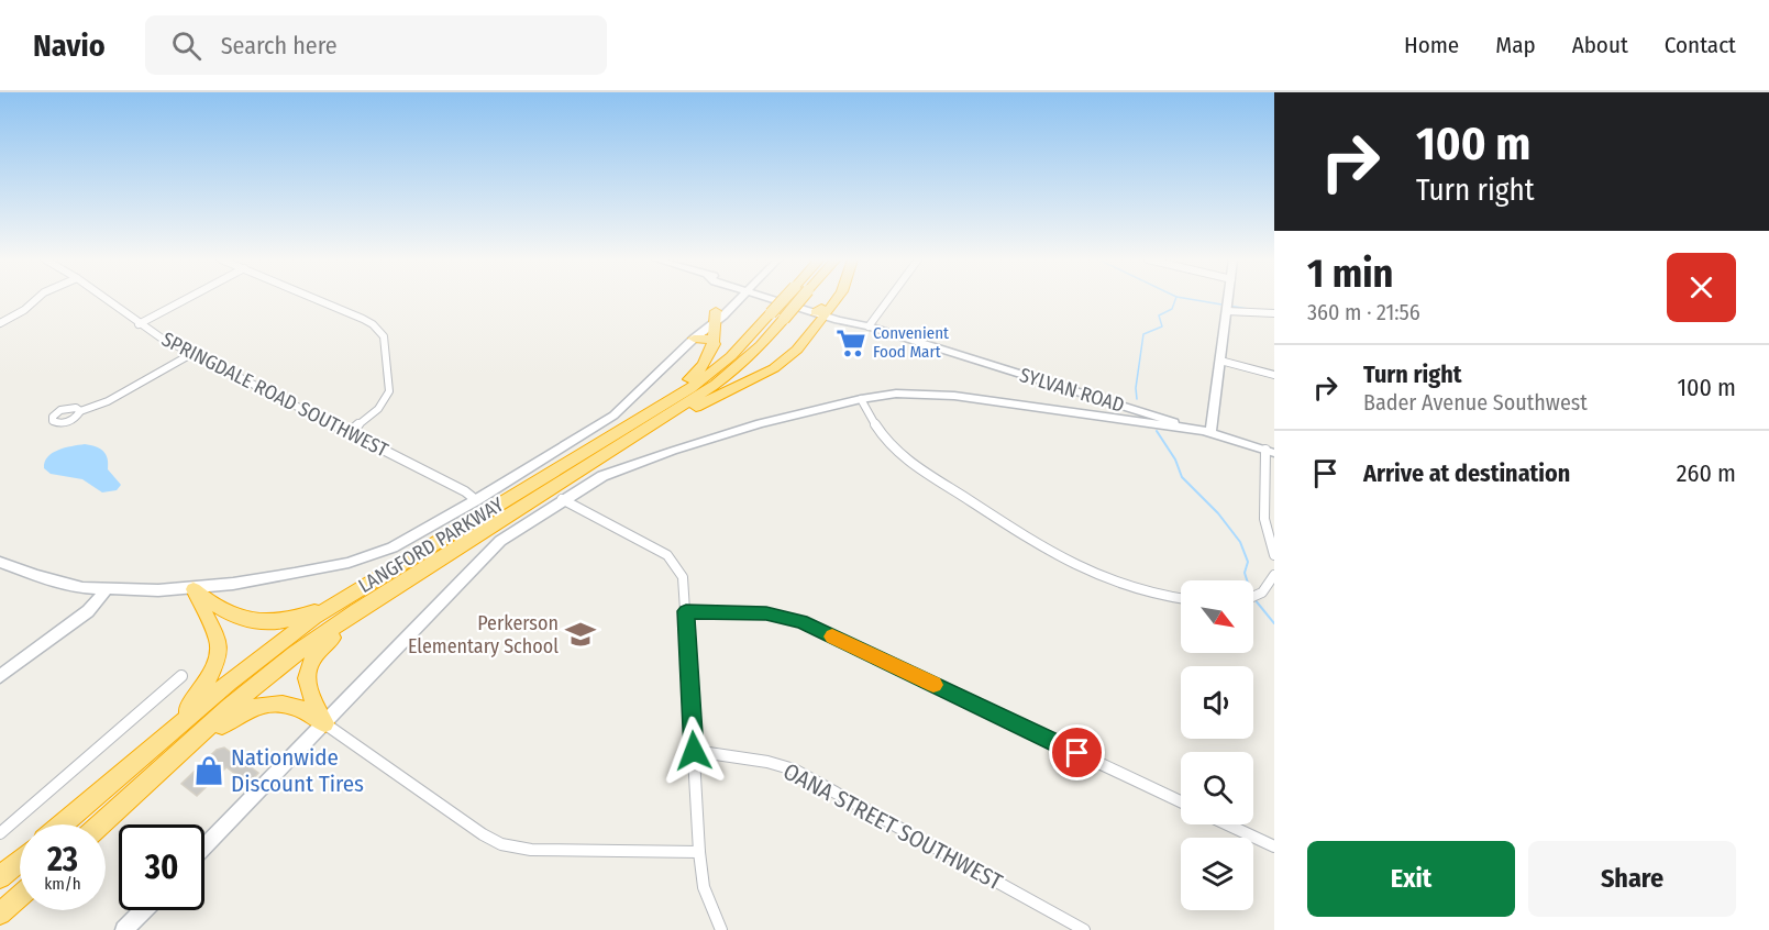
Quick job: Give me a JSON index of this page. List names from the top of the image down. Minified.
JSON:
{"streets":{"highway":["LANGFORD PARKWAY"],"street":["SYLVAN ROAD","SPRINGDALE ROAD SOUTHWEST","OANA STREET SOUTHWEST"]},"places":{"supermarket":["Convenient Food Mart"],"school or university":["Perkerson Elementary School"],"shop":["Nationwide Discount Tires"]},"north":"bottom right","page":{"header":"Navio","search":"Search here","nav":["Home","Map","About","Contact"],"turn":["100 m","Turn right"],"heading":["1 min","360 m · 21:56"],"list":[{"name":"Turn right","note":"Bader Avenue Southwest","value":"100 m"},{"name":"Arrive at destination","value":"260 m"}],"speed":"23 km/h","limit":"30","buttons":["Exit","Share"]}}
